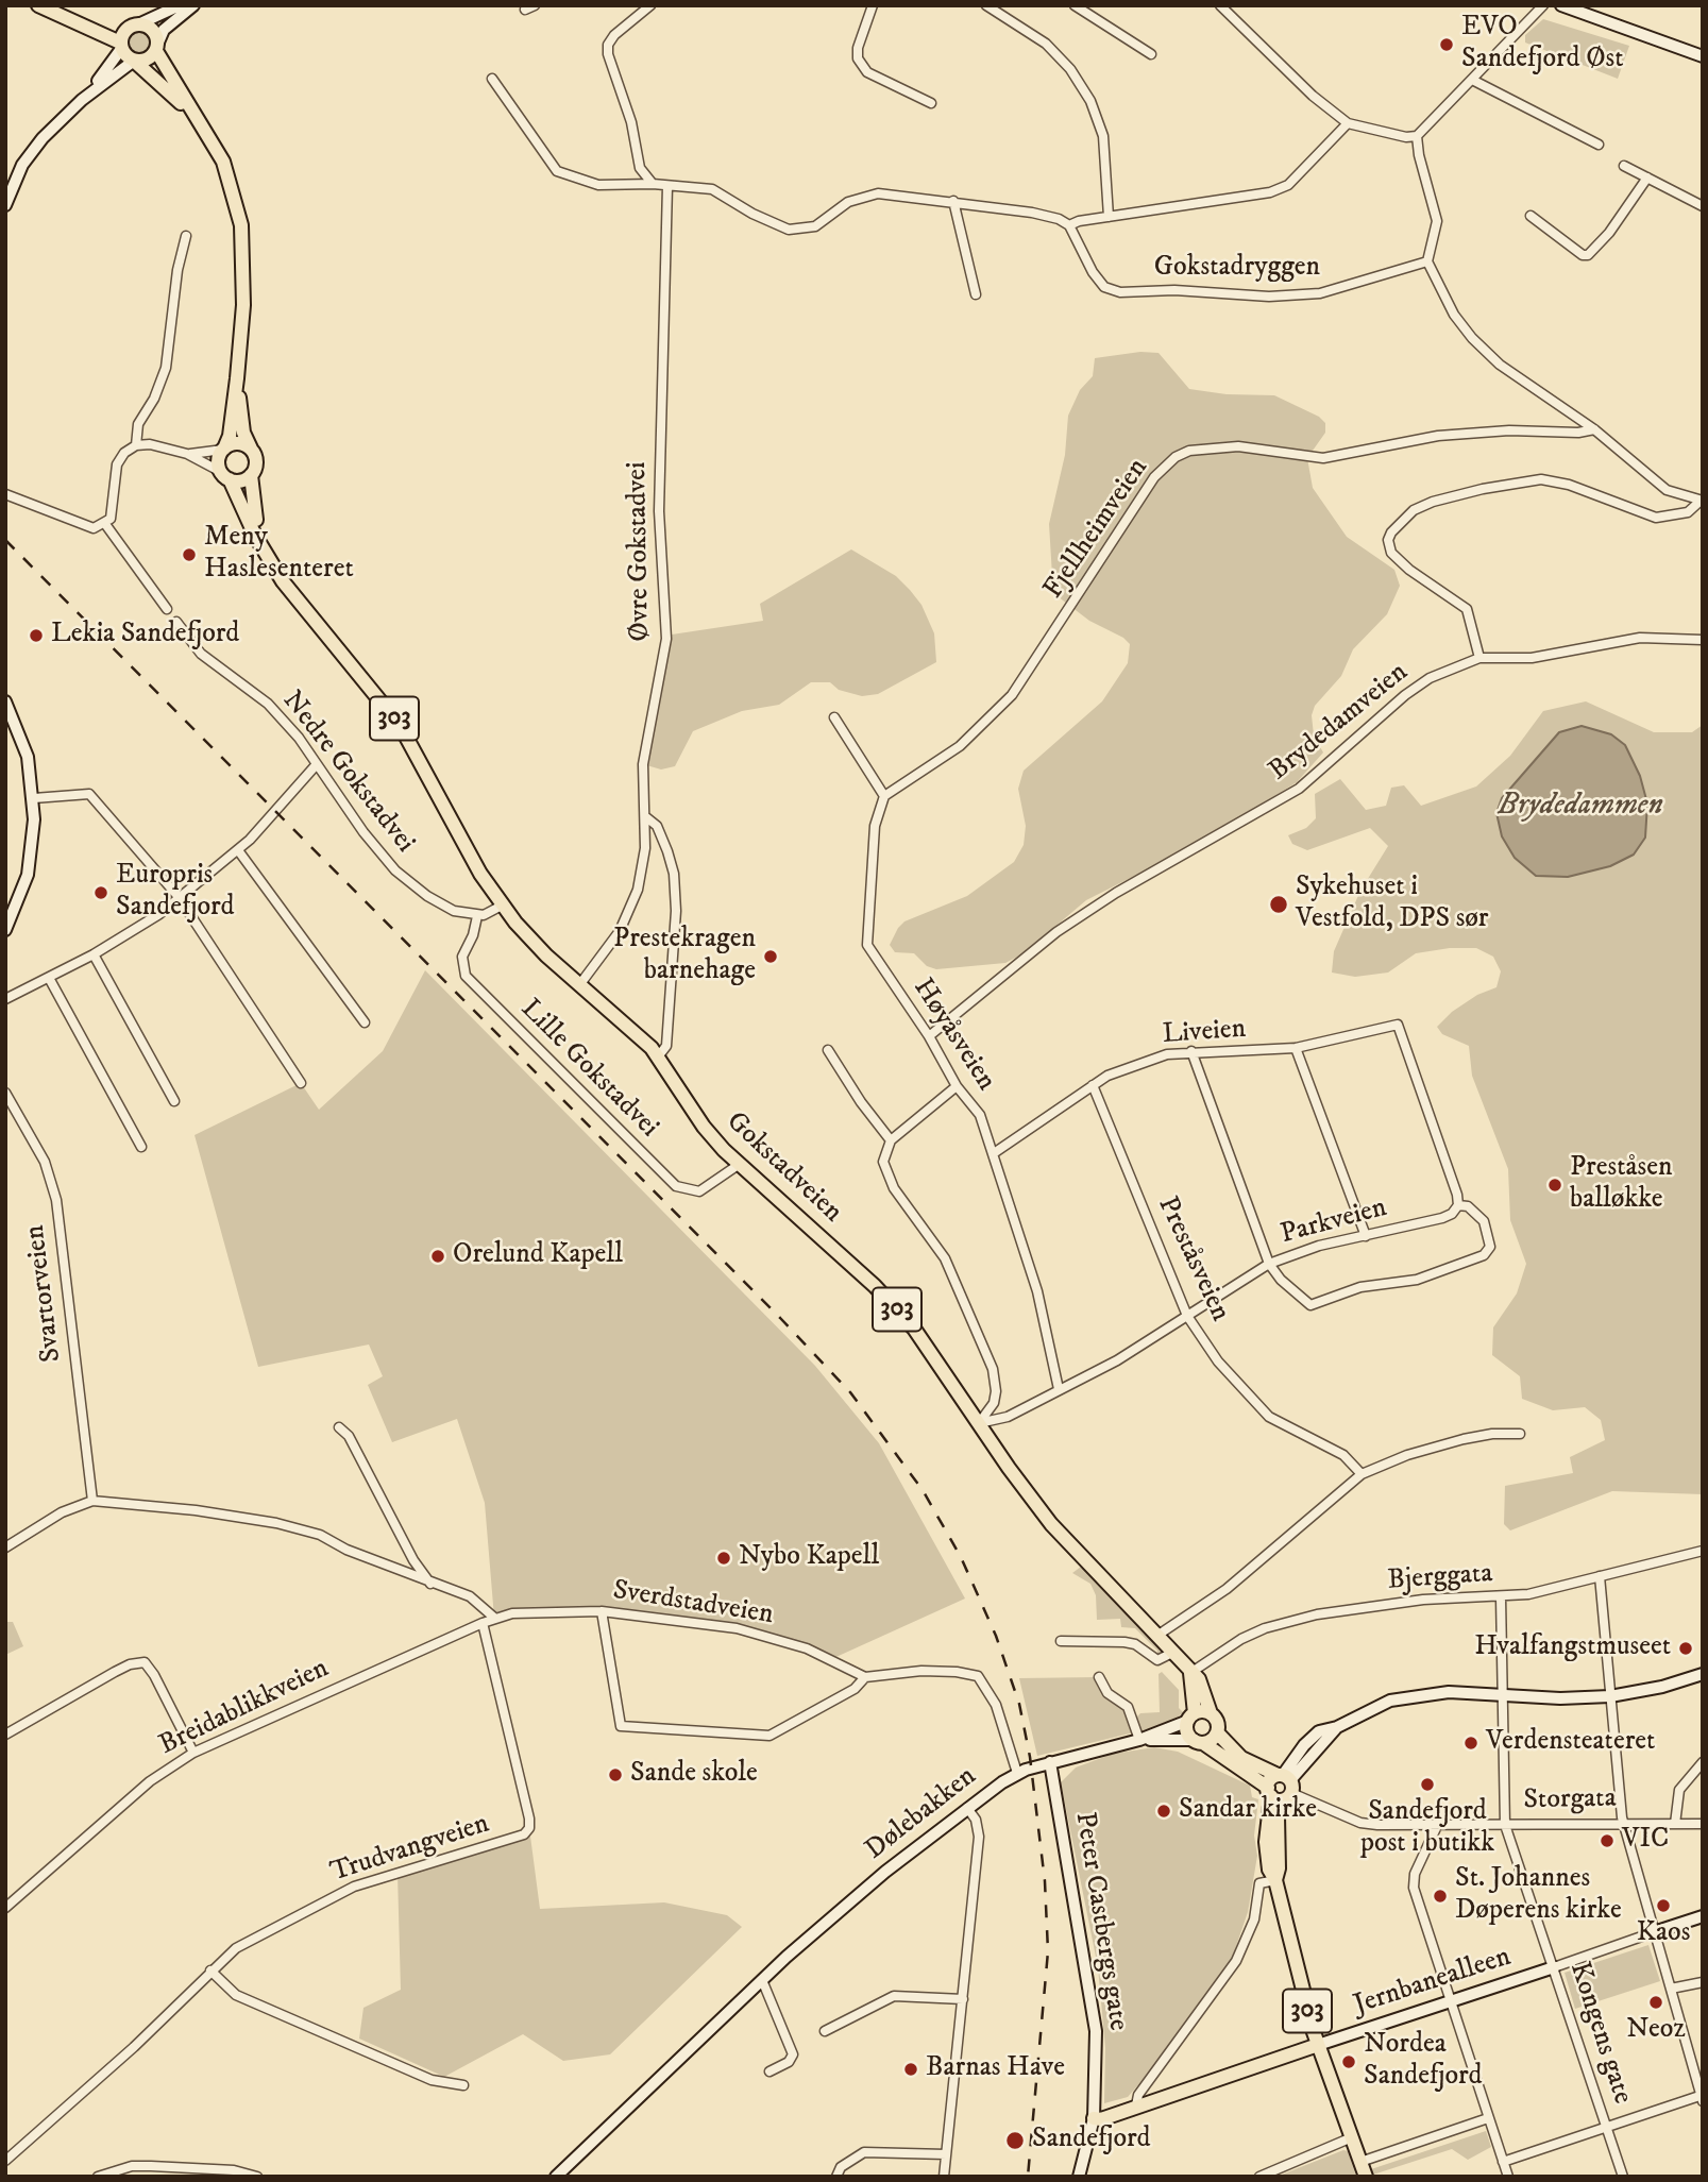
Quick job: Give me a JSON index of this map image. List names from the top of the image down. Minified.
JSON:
{"streets":{"main road":["303","Gokstadveien","Dølebakken","Peter Castbergs gate","Jernbanealleen"],"street":["Gokstadryggen","Fjellheimveien","Øvre Gokstadvei","Brydedamveien","Nedre Gokstadvei","Liveien","Høyåsveien","Lille Gokstadvei","Parkveien","Preståsveien","Svartorveien","Bjerggata","Sverdstadveien","Breidablikkveien","Storgata","Trudvangveien","Kongens gate"]},"crossings":[["Fjellheimveien","Høyåsveien"],["Øvre Gokstadvei","Gokstadveien"],["303","Gokstadveien"],["303","Storgata"],["303","Dølebakken"],["303","Jernbanealleen"],["Brydedamveien","Høyåsveien"],["Nedre Gokstadvei","Lille Gokstadvei"],["Liveien","Høyåsveien"],["Liveien","Parkveien"],["Liveien","Preståsveien"],["Høyåsveien","Parkveien"],["Lille Gokstadvei","Gokstadveien"],["Gokstadveien","Parkveien"],["Gokstadveien","Bjerggata"],["Gokstadveien","Dølebakken"],["Parkveien","Preståsveien"],["Bjerggata","Kongens gate"],["Sverdstadveien","Breidablikkveien"],["Breidablikkveien","Trudvangveien"],["Storgata","Kongens gate"],["Dølebakken","Peter Castbergs gate"],["Peter Castbergs gate","Jernbanealleen"],["Jernbanealleen","Kongens gate"]],"water":["Brydedammen"],"places":["EVO Sandefjord Øst","Meny Haslesenteret","Lekia Sandefjord","Europris Sandefjord","Sykehuset i Vestfold, DPS sør","Prestekragen barnehage","Preståsen balløkke","Orelund Kapell","Nybo Kapell","Hvalfangstmuseet","Verdensteateret","Sande skole","Sandefjord post i butikk","Sandar kirke","VIC","St. Johannes Døperens kirke","Kaos","Neoz","Nordea Sandefjord","Barnas Have","Sandefjord"]}
